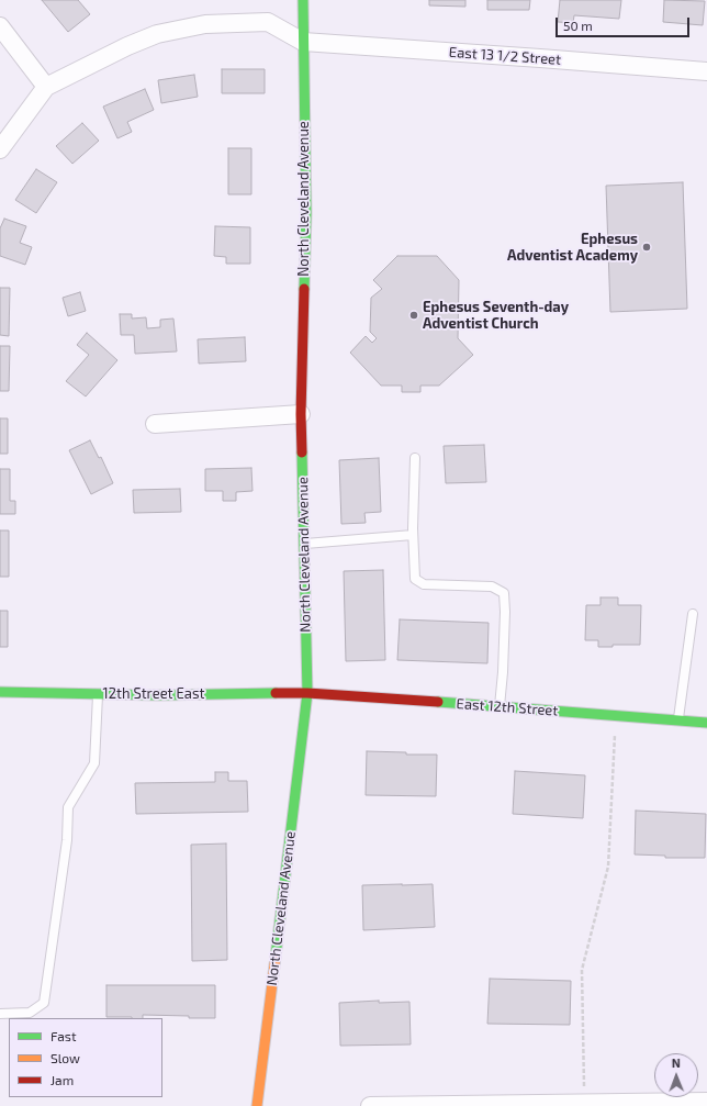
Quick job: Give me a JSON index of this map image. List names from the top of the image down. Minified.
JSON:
{"streets":{"street":["East 13 1/2 Street","North Cleveland Avenue","12th Street East","East 12th Street"]},"crossings":[["East 13 1/2 Street","North Cleveland Avenue"],["North Cleveland Avenue","12th Street East"],["North Cleveland Avenue","East 12th Street"],["12th Street East","East 12th Street"]],"places":["Ephesus Adventist Academy","Ephesus Seventh-day Adventist Church"],"legend":["Fast","Slow","Jam"],"scale_bar":"50 m","north":"top"}
